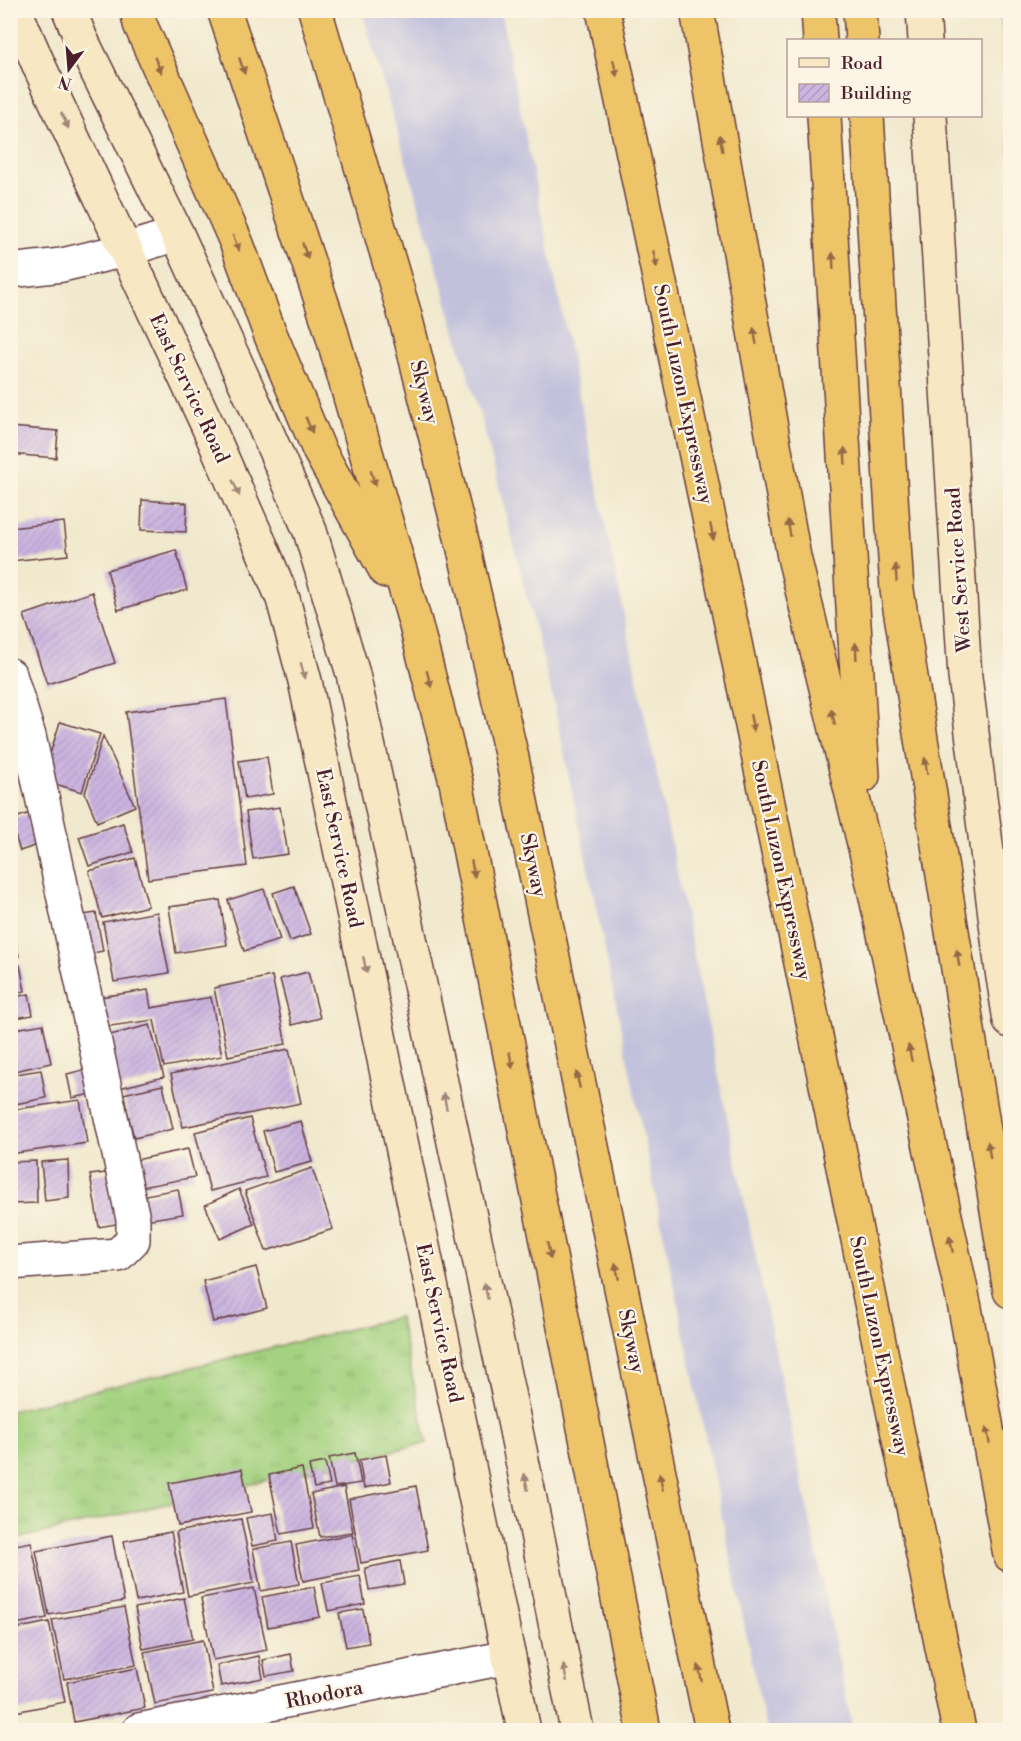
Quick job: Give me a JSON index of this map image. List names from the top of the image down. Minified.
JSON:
{"streets":{"highway":["Skyway","South Luzon Expressway"],"main road":["East Service Road","West Service Road"],"street":["Rhodora"]},"crossings":[["East Service Road","Rhodora"]],"legend":["Road","Building"],"north":"bottom"}
